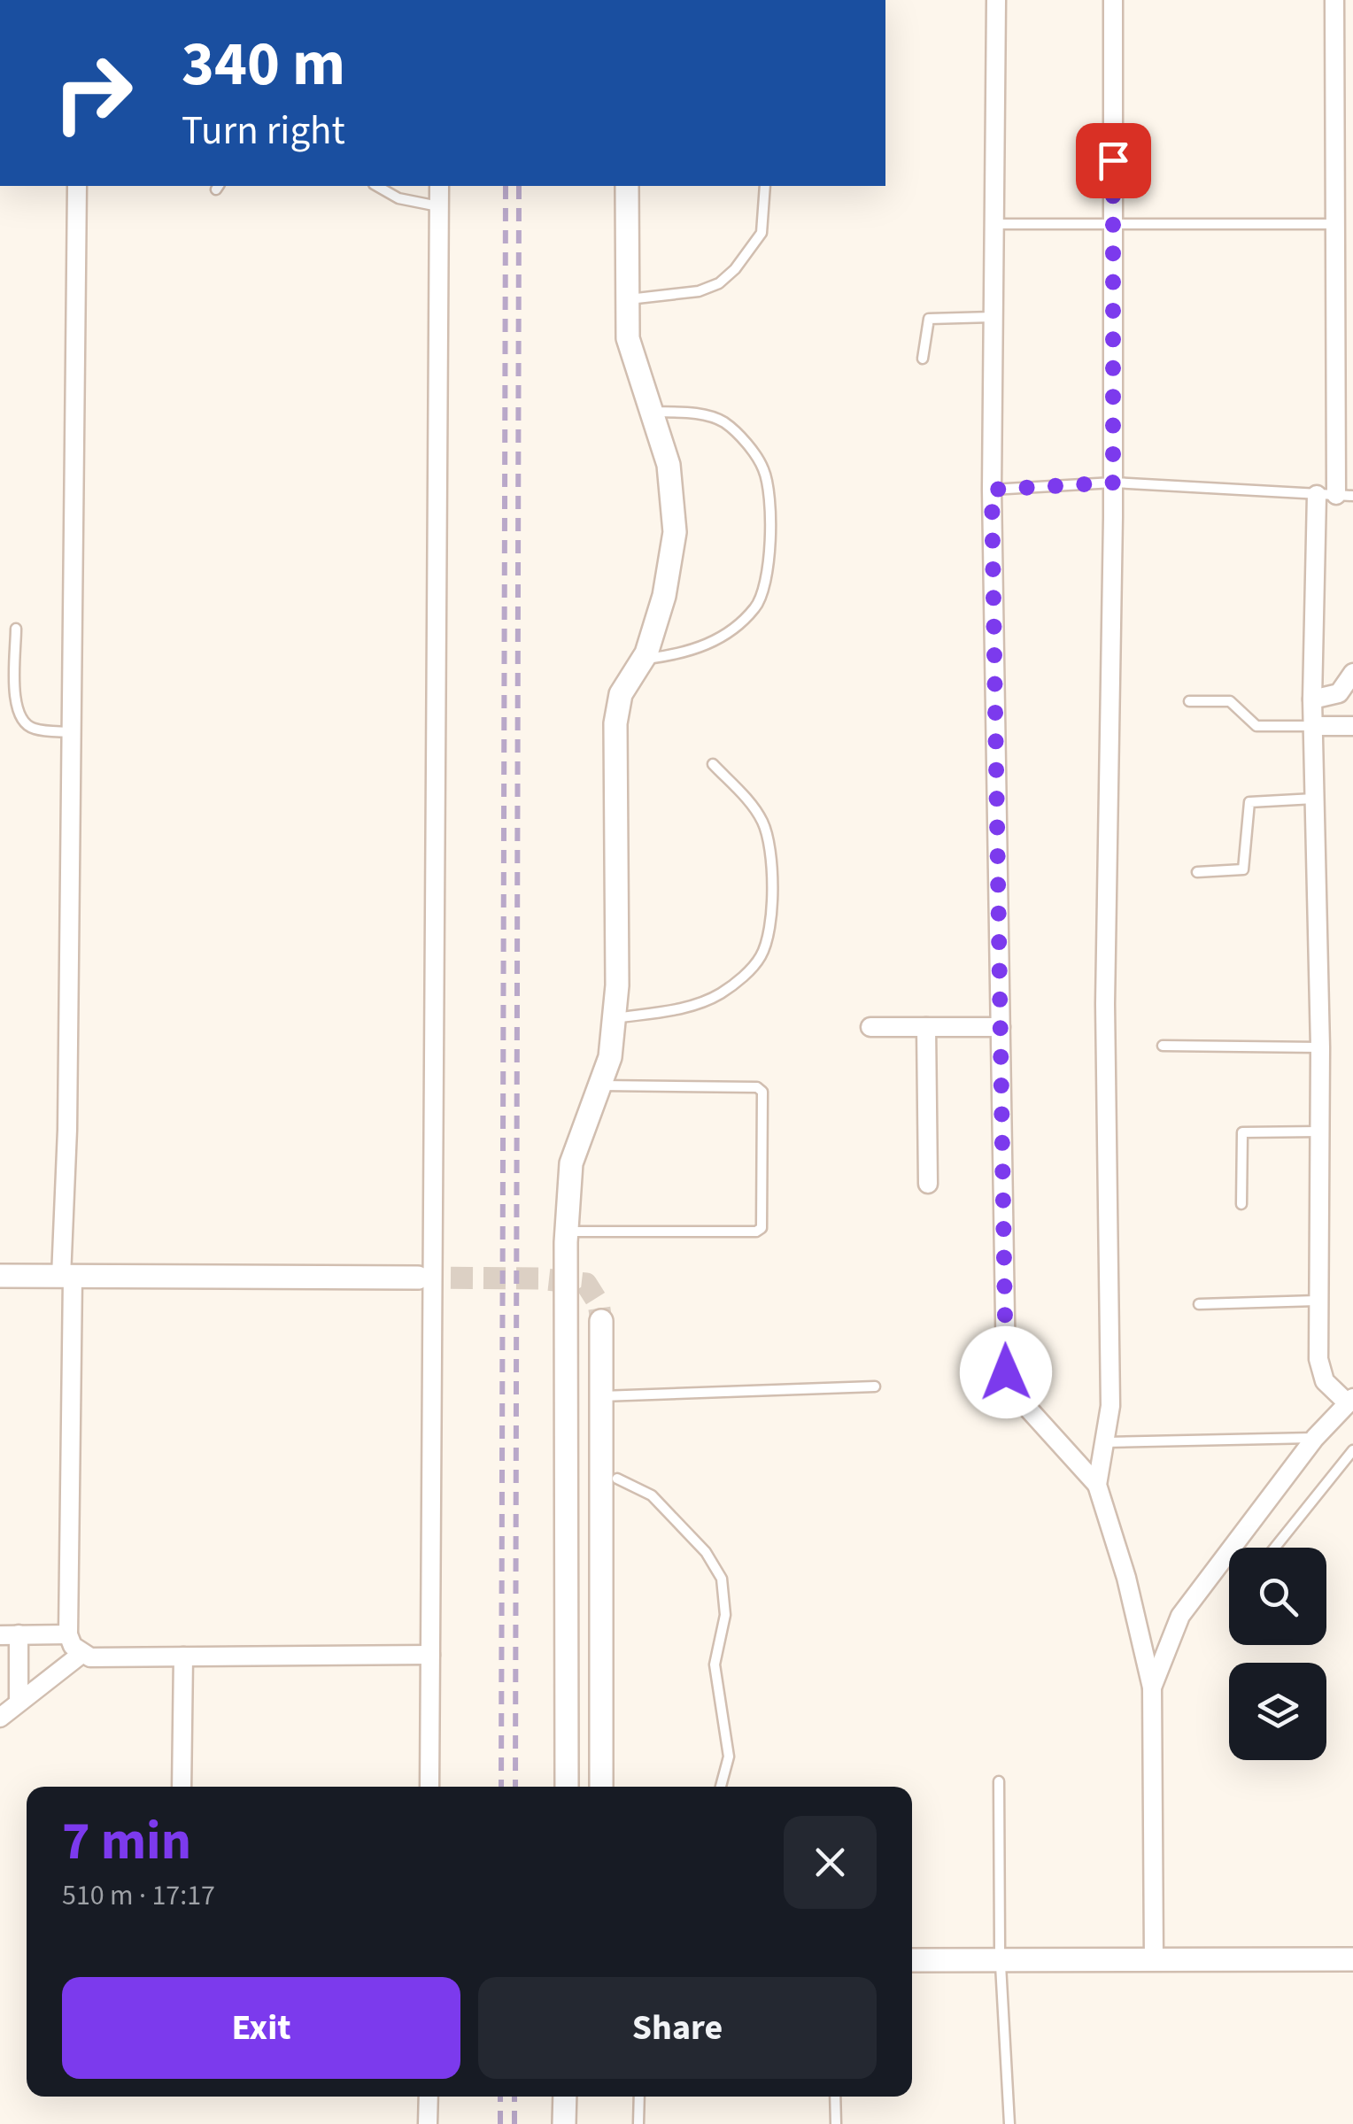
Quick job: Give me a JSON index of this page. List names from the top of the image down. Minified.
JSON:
{"page":{"turn":["340 m","Turn right"],"heading":["7 min","510 m · 17:17"],"buttons":["Exit","Share"]}}
